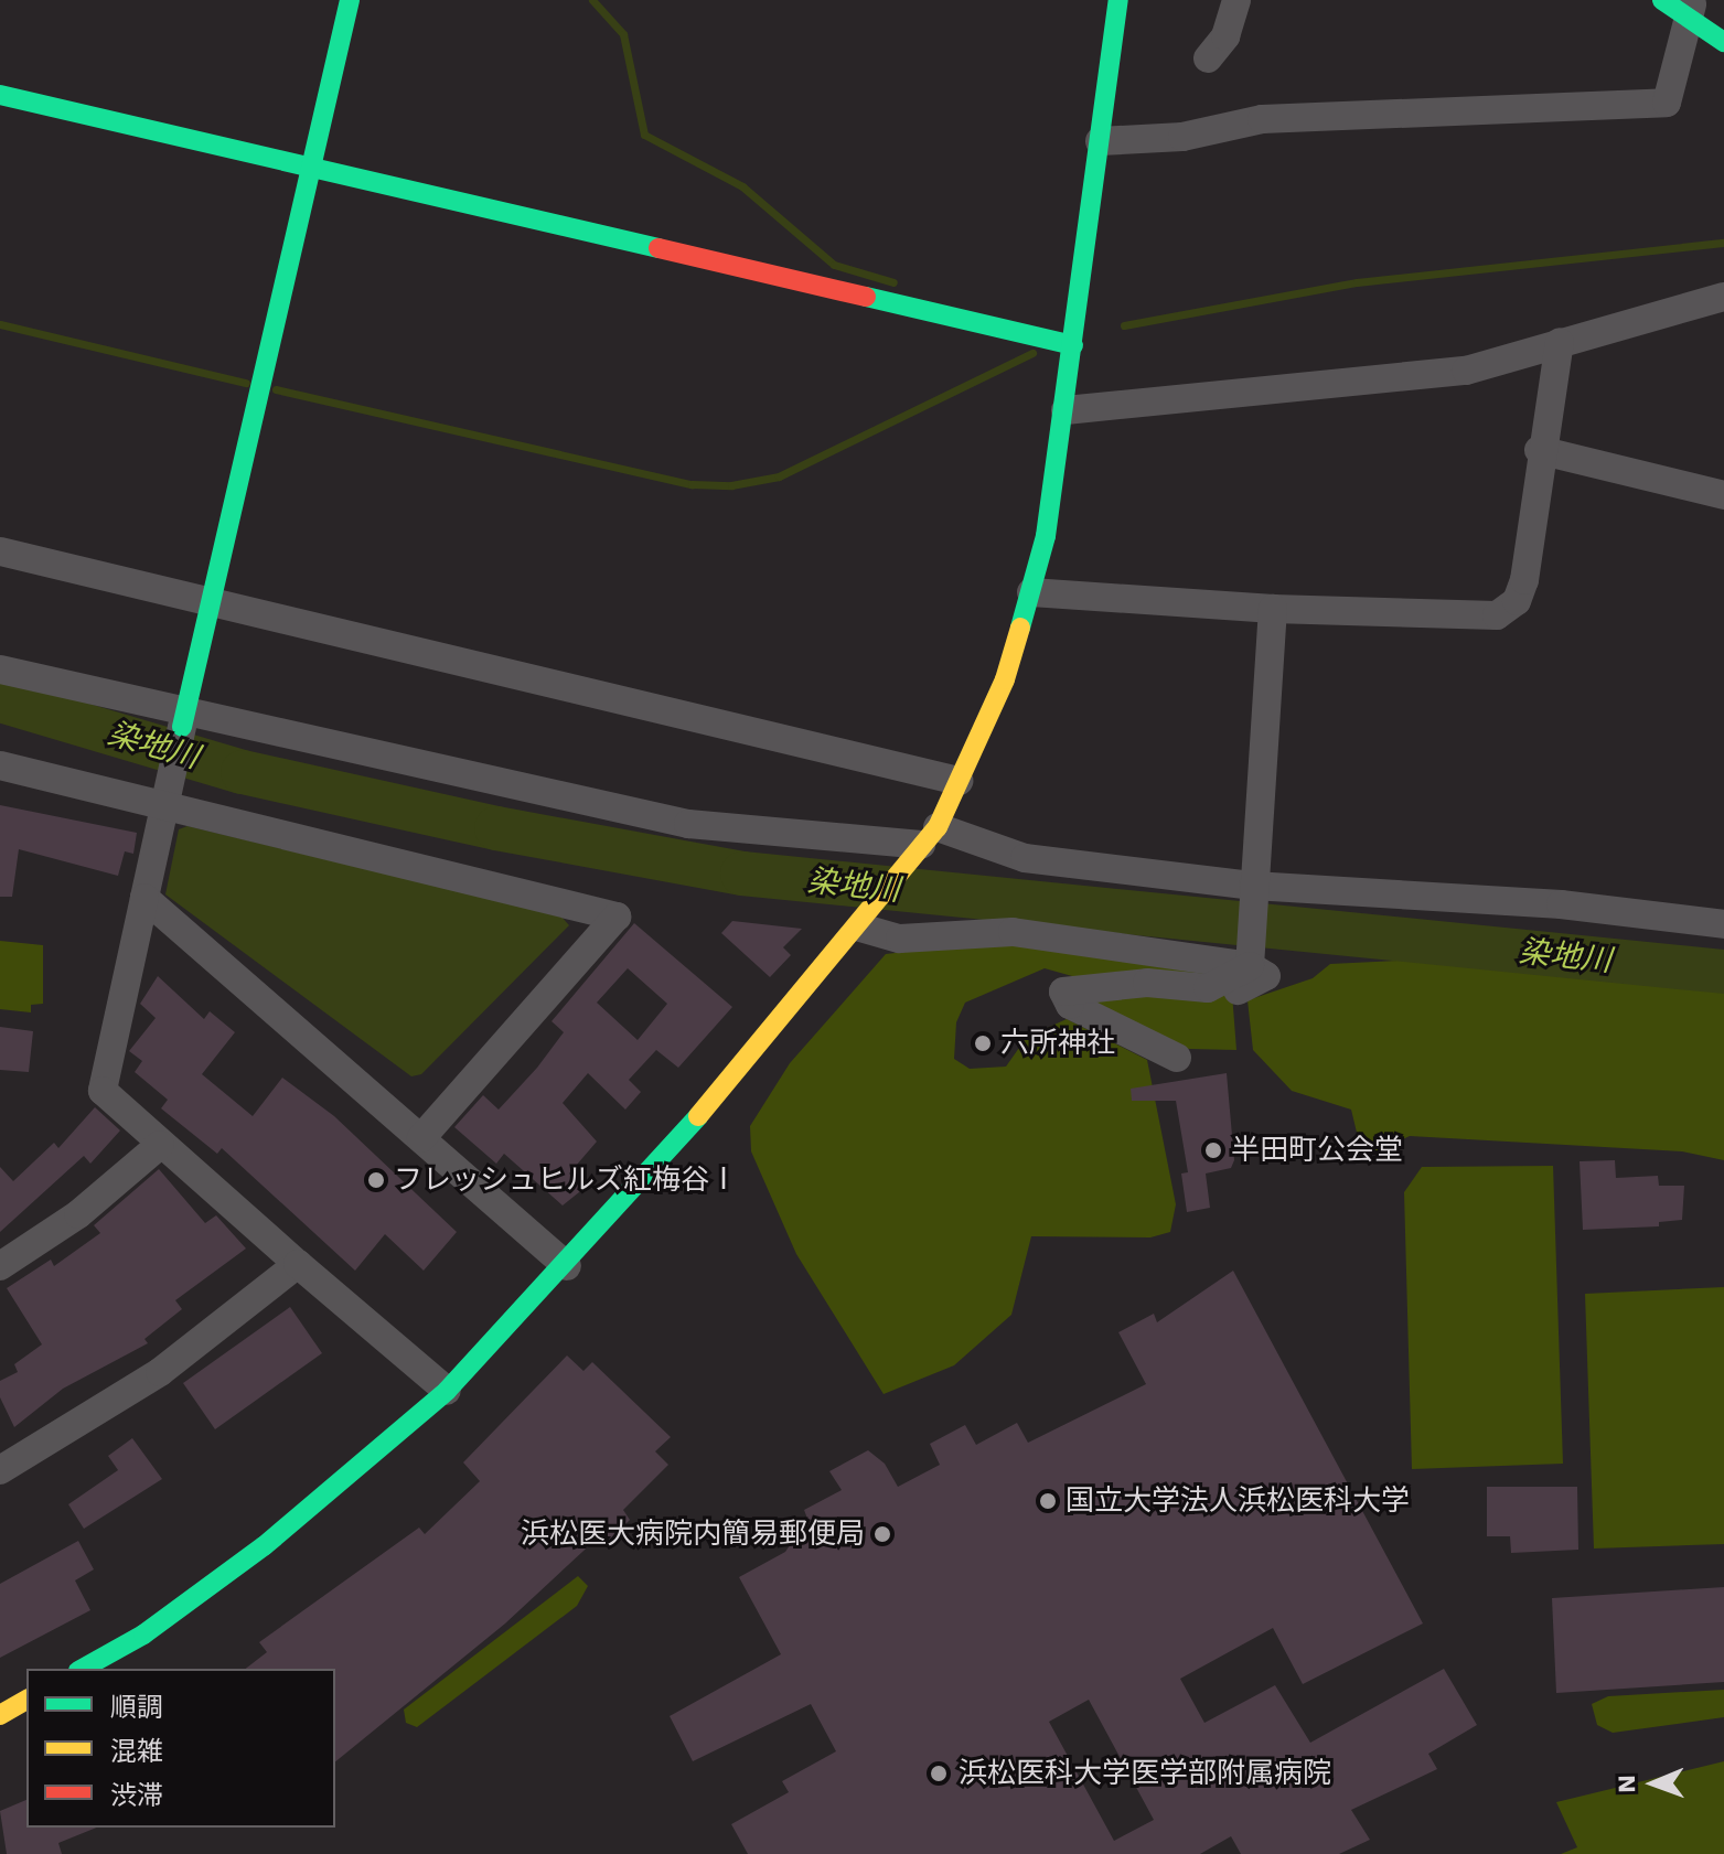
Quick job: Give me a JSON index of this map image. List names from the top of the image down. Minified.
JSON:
{"water":["染地川"],"places":["六所神社","半田町公会堂","フレッシュヒルズ紅梅谷Ⅰ","国立大学法人浜松医科大学","浜松医大病院内簡易郵便局","浜松医科大学医学部附属病院"],"legend":["順調","混雑","渋滞"],"north":"left"}
